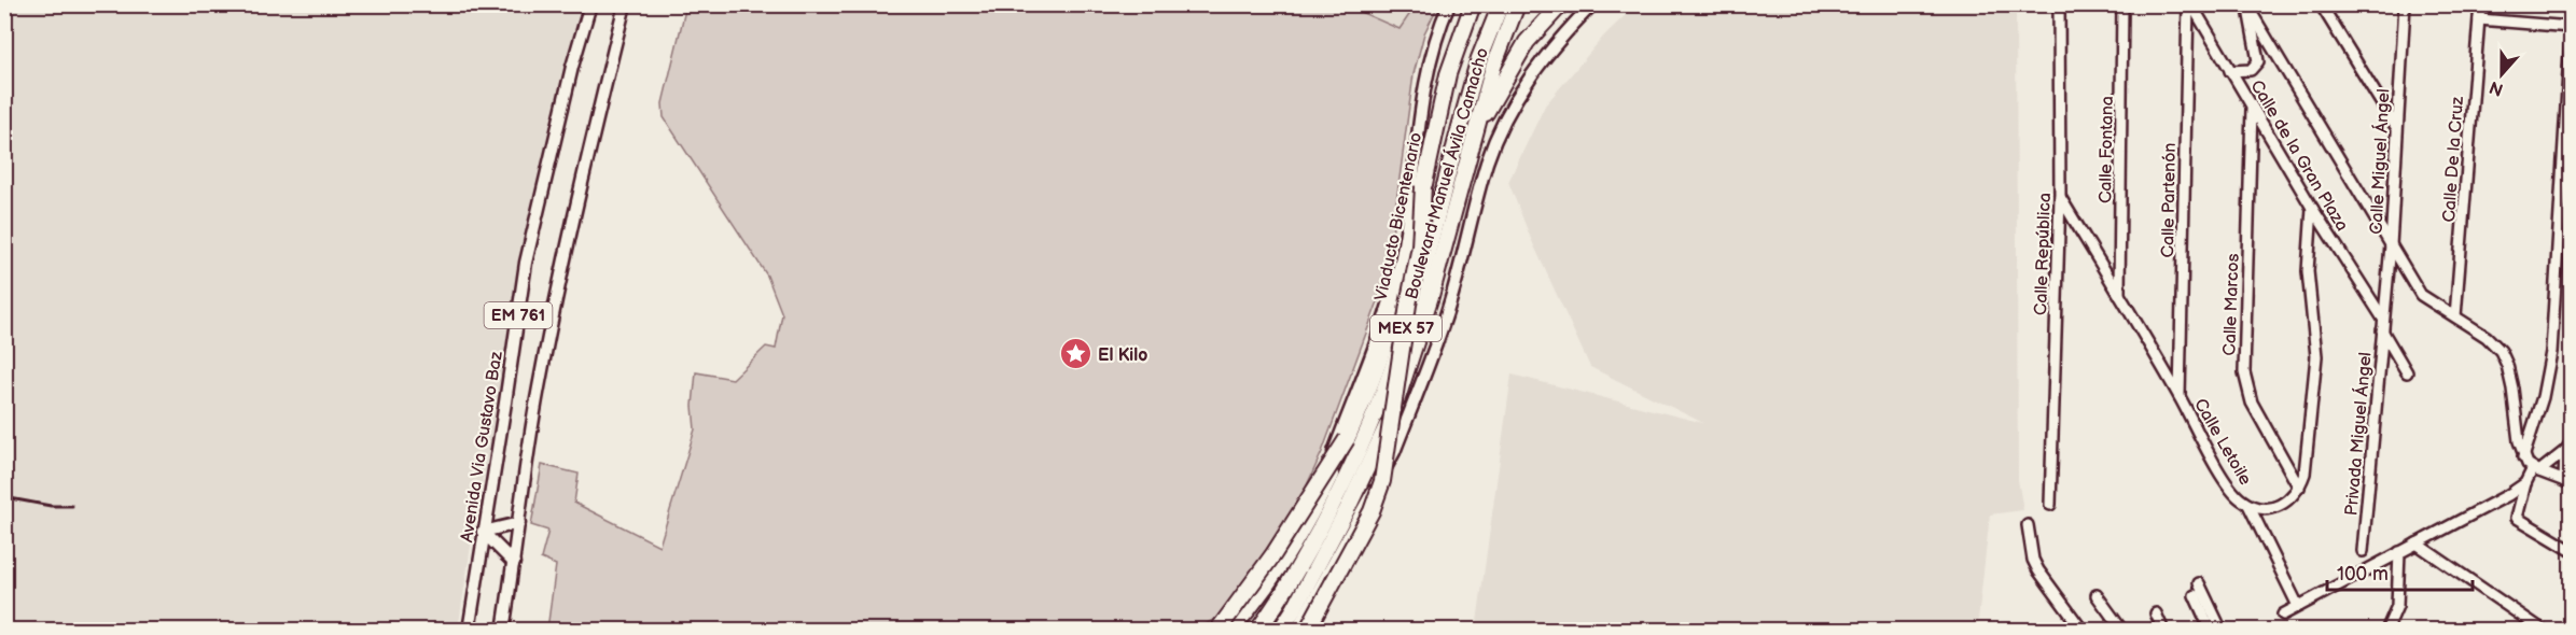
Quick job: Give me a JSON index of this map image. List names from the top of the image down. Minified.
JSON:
{"streets":{"highway":["Boulevard Manuel Ávila Camacho","Viaducto Bicentenario","MEX 57"],"main road":["EM 761","Avenida Via Gustavo Baz"],"street":["Calle Fontana","Calle de la Gran Plaza","Calle De la Cruz","Calle Miguel Ángel","Calle Partenón","Calle República","Calle Marcos","Privada Miguel Ángel","Calle Letoile"]},"crossings":[["Calle Fontana","Calle Letoile"],["Calle de la Gran Plaza","Calle De la Cruz"],["Calle de la Gran Plaza","Calle Miguel Ángel"],["Calle de la Gran Plaza","Calle Partenón"],["Calle de la Gran Plaza","Calle Marcos"],["Calle de la Gran Plaza","Privada Miguel Ángel"],["Calle Miguel Ángel","Privada Miguel Ángel"],["Boulevard Manuel Ávila Camacho","MEX 57"],["Calle Partenón","Calle Letoile"],["Calle República","Calle Letoile"],["Calle Marcos","Calle Letoile"]],"places":{"place":["El Kilo"]},"scale_bar":"100 m","north":"bottom"}
